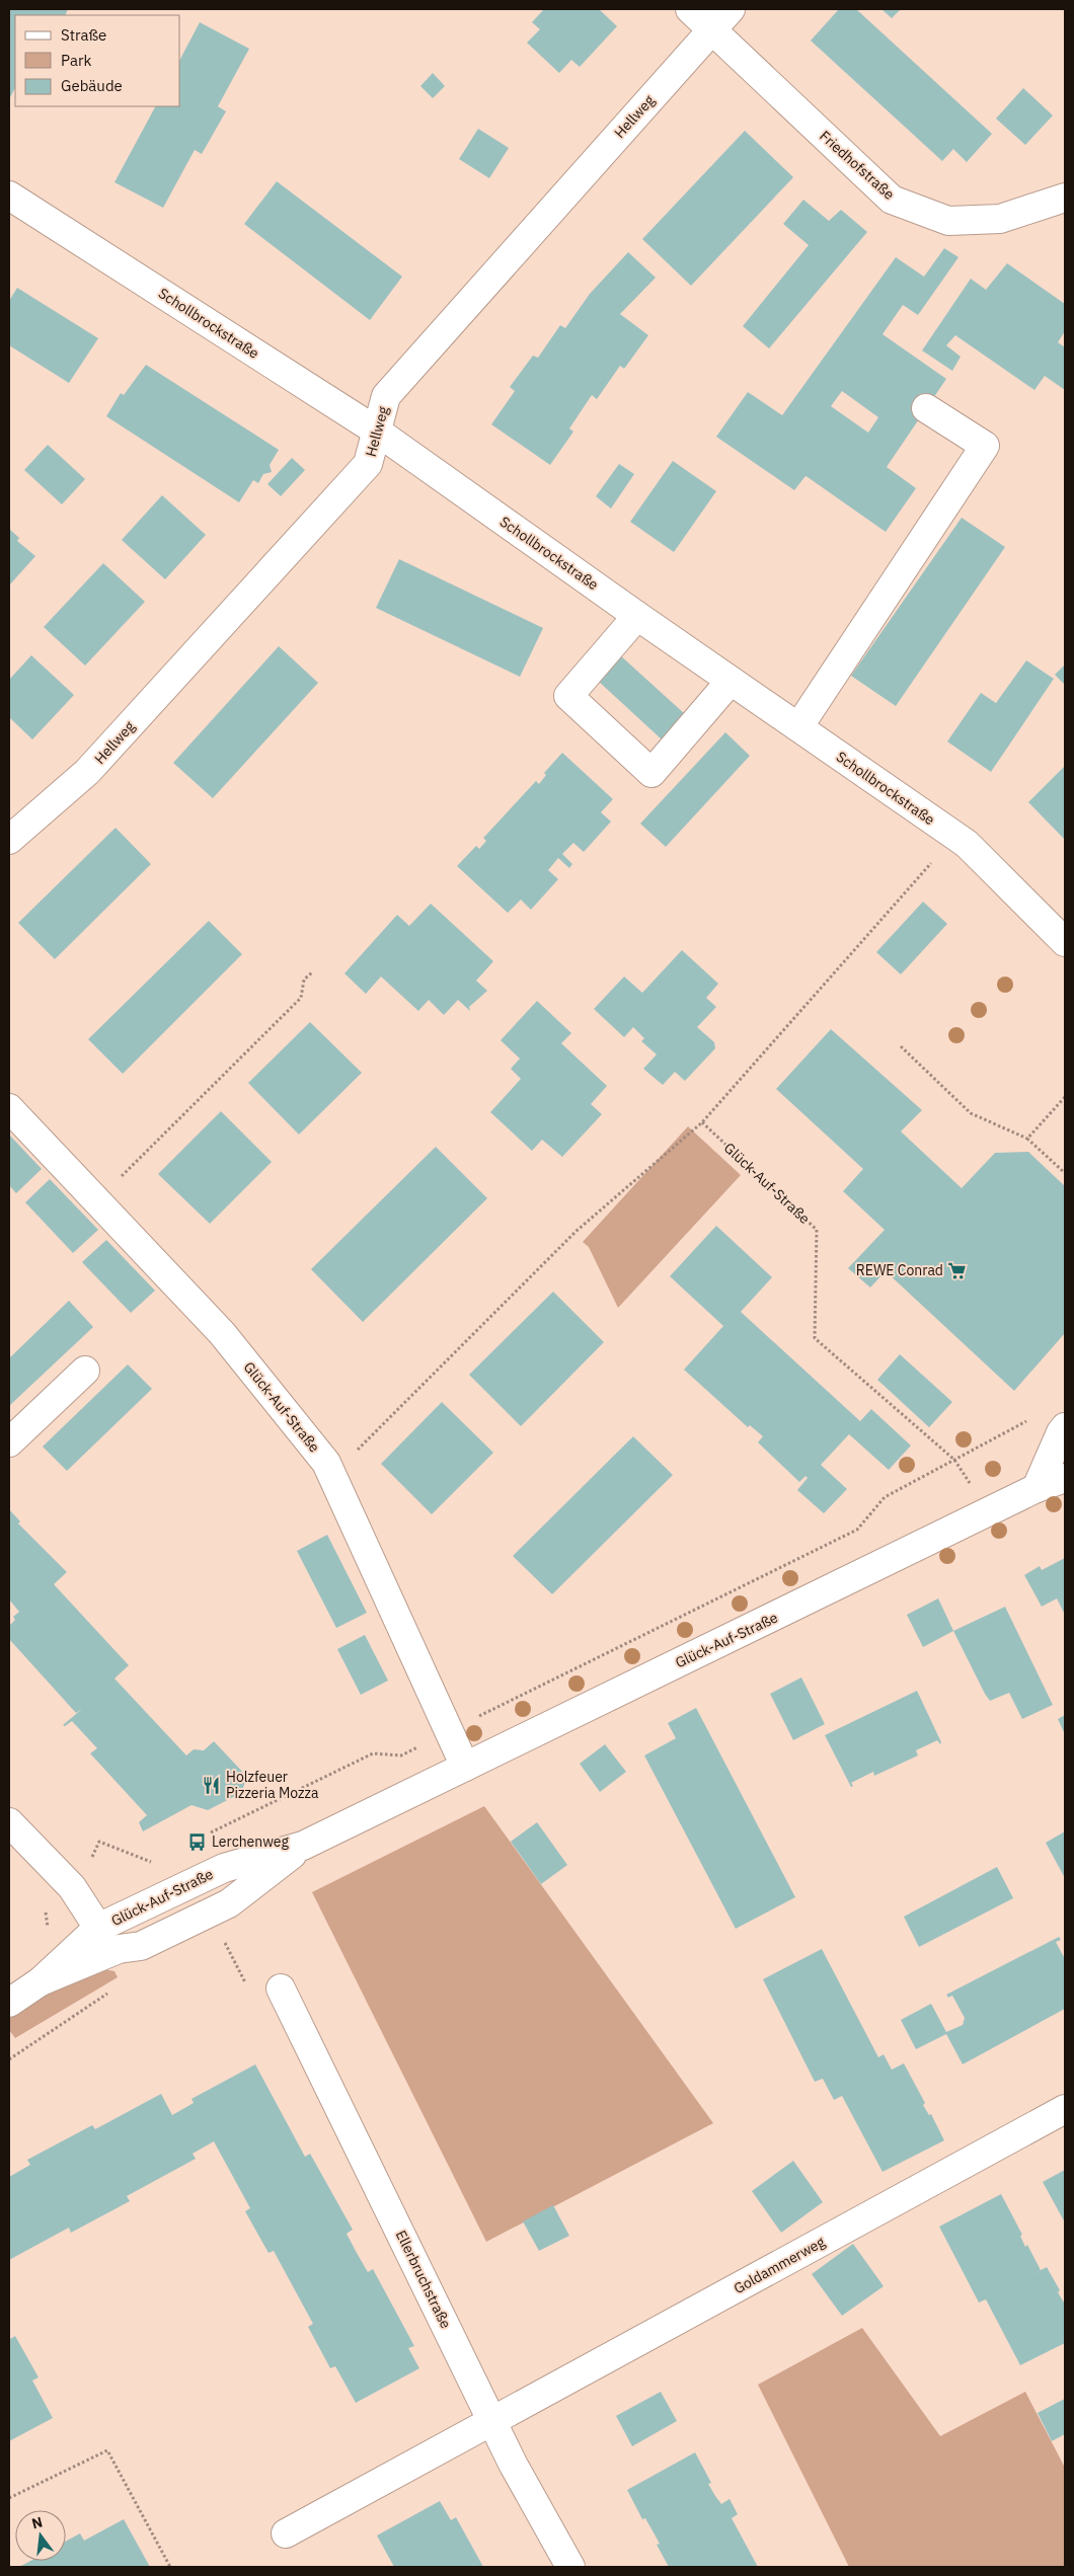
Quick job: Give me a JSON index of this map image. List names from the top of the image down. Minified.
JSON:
{"streets":{"street":["Hellweg","Friedhofstraße","Schollbrockstraße","Glück-Auf-Straße","Goldammerweg","Ellerbruchstraße"]},"crossings":[["Hellweg","Friedhofstraße"],["Hellweg","Schollbrockstraße"],["Goldammerweg","Ellerbruchstraße"]],"places":{"supermarket":["REWE Conrad"],"restaurant":["Holzfeuer Pizzeria Mozza"],"bus stop":["Lerchenweg"]},"legend":["Straße","Park","Gebäude"],"north":"top"}
